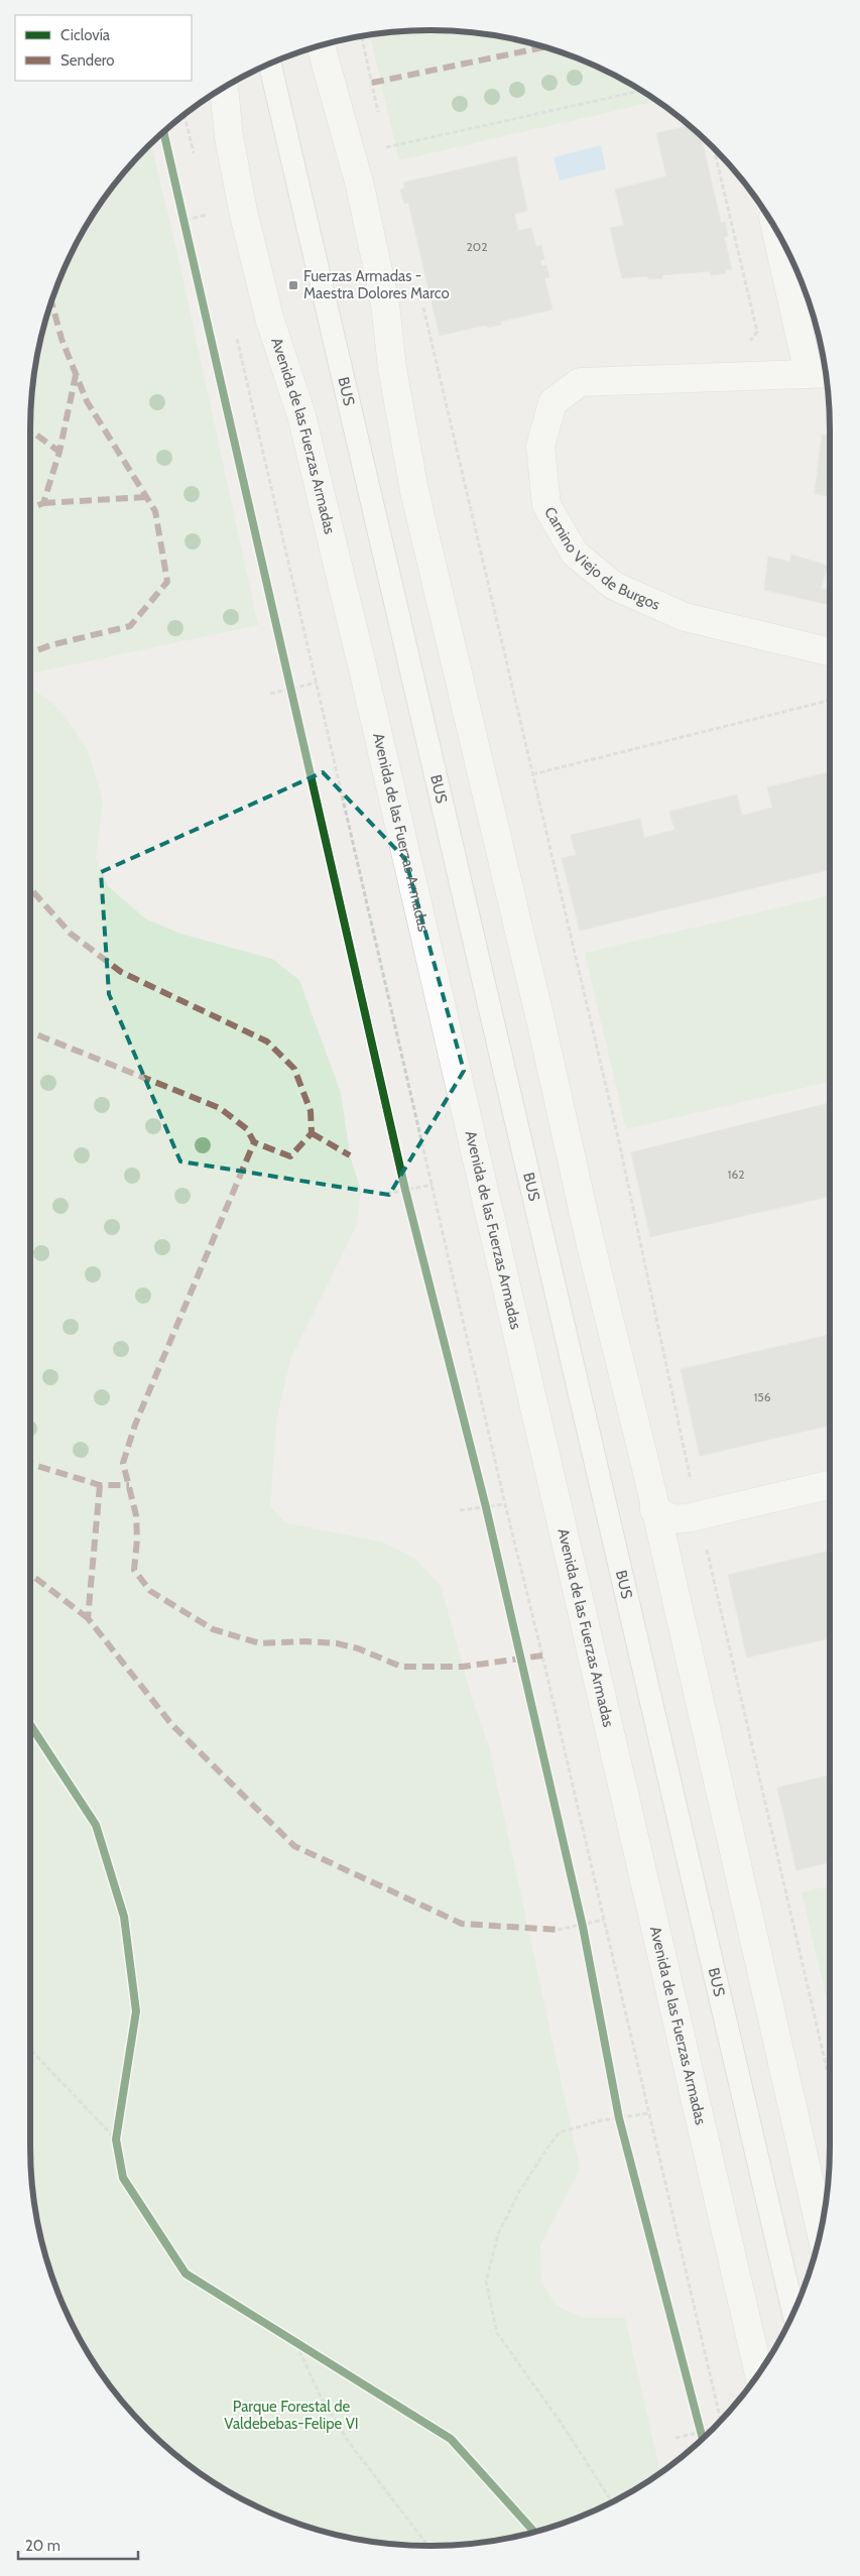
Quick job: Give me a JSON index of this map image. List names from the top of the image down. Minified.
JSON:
{"streets":{"street":["Avenida de las Fuerzas Armadas","Camino Viejo de Burgos"],"lane":["BUS"]},"parks":["Parque Forestal de Valdebebas-Felipe VI"],"places":{"transit":["Fuerzas Armadas - Maestra Dolores Marco"]},"house_numbers":["202","162","156"],"legend":["Ciclovía","Sendero"],"scale_bar":"20 m"}
